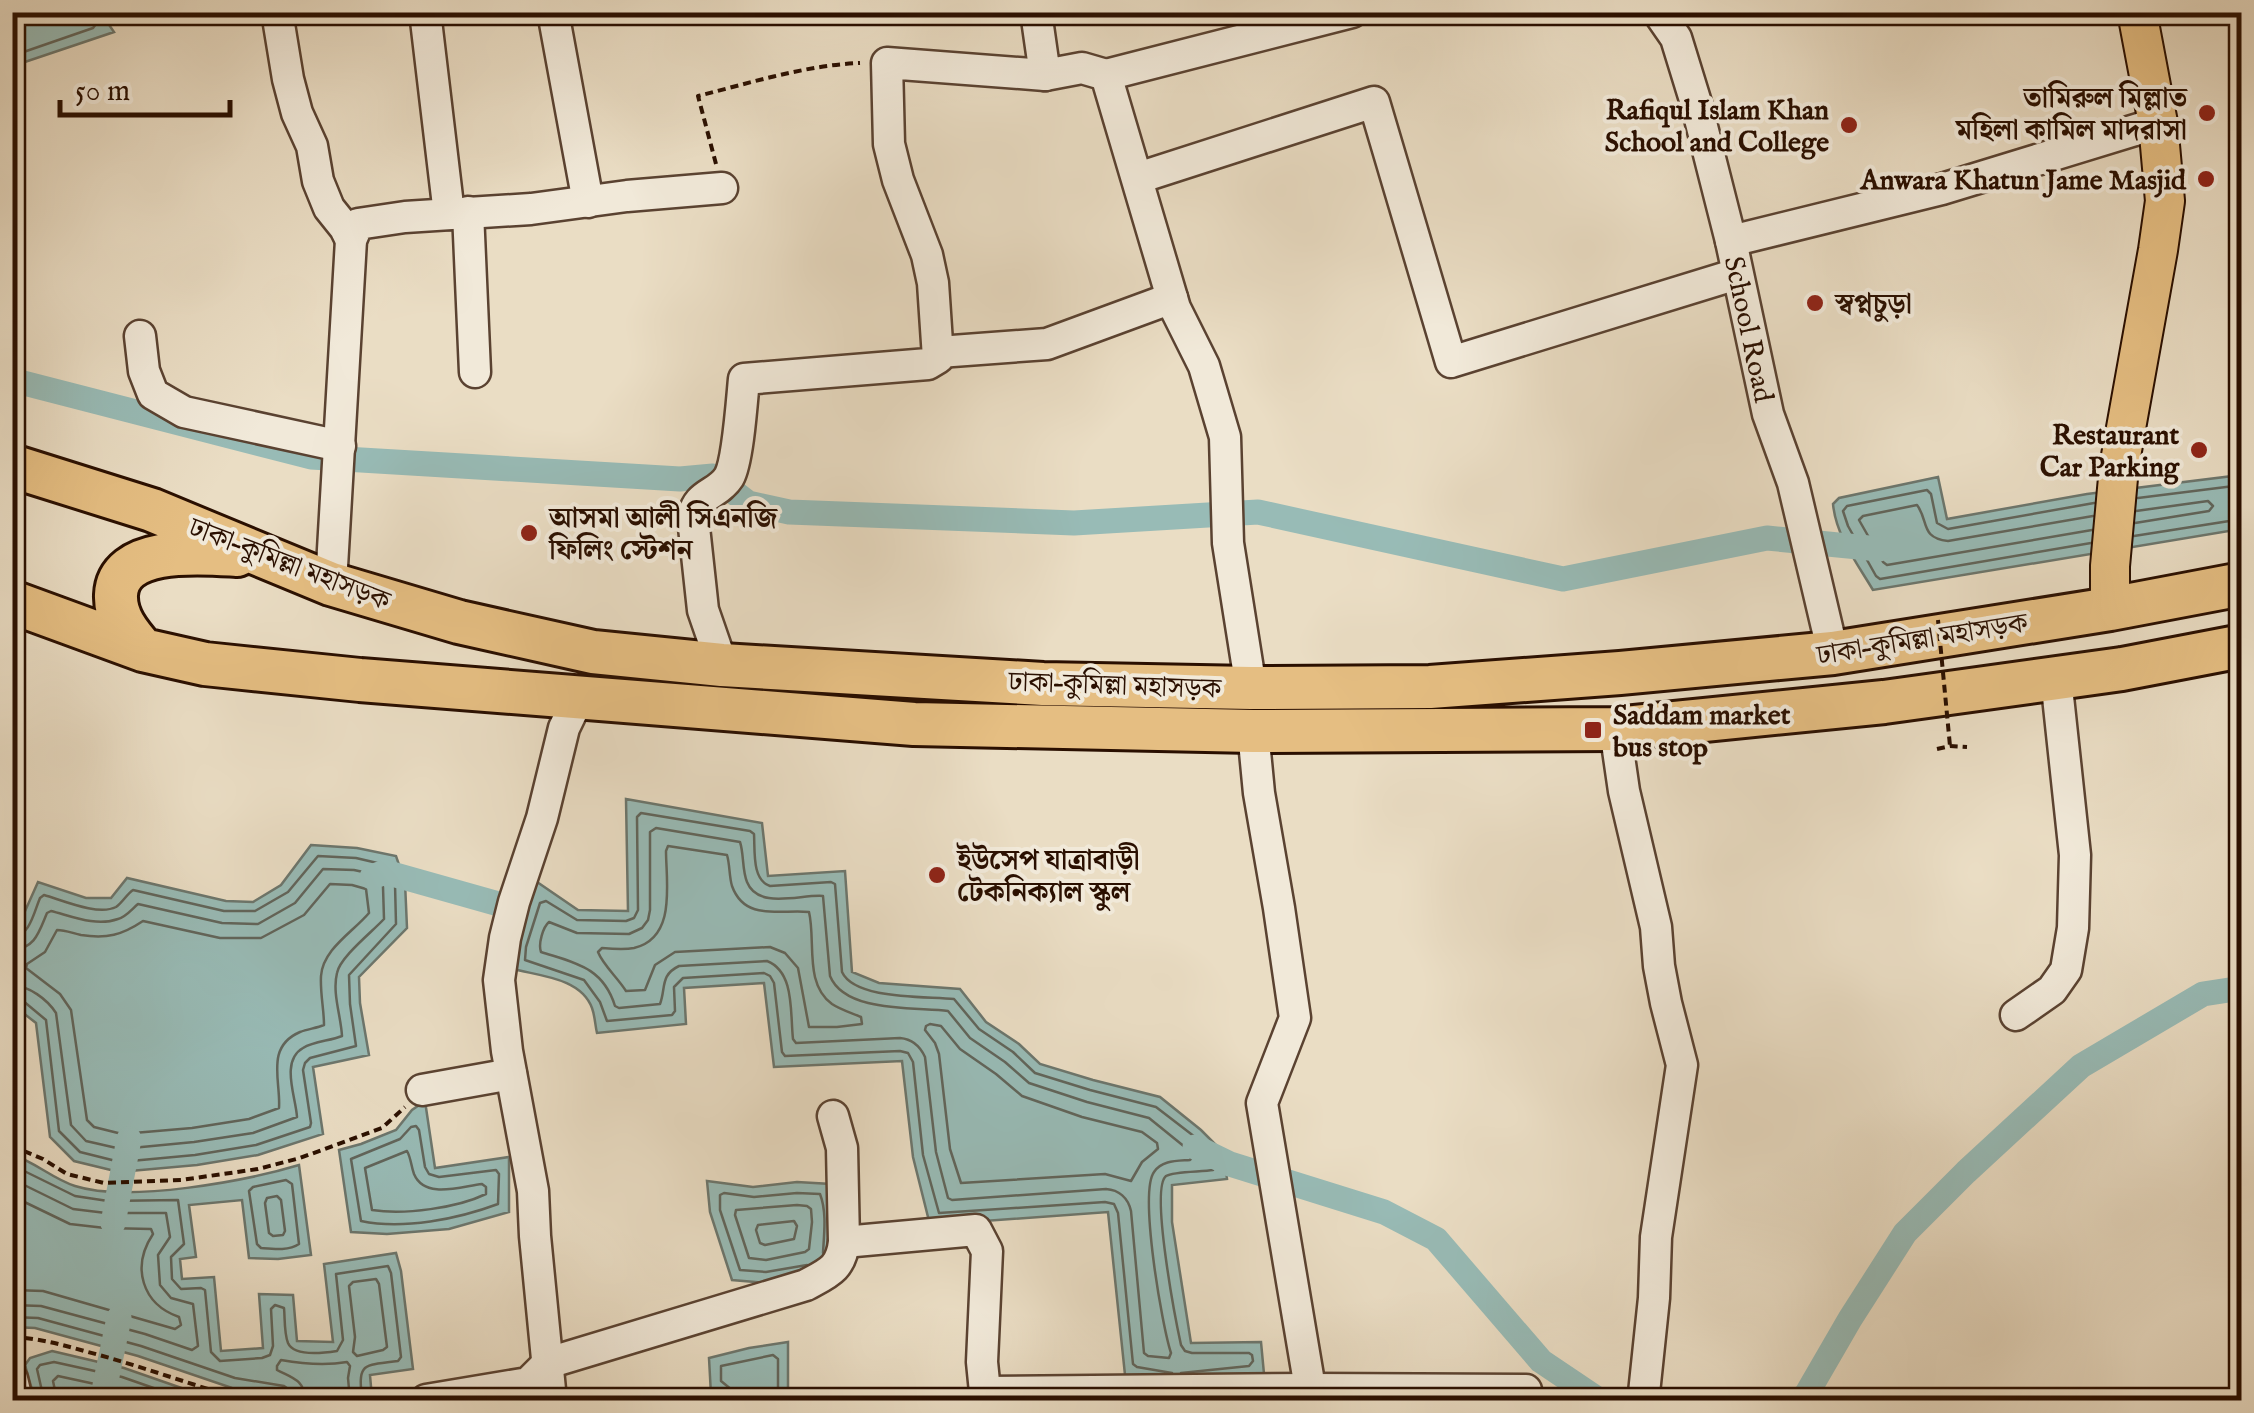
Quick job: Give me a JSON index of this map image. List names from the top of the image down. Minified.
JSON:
{"streets":{"highway":["ঢাকা–কুমিল্লা মহাসড়ক"],"street":["School Road"]},"crossings":[["School Road","ঢাকা–কুমিল্লা মহাসড়ক"]],"places":{"other":["তামিরুল মিল্লাত মহিলা কামিল মাদরাসা","Rafiqul Islam Khan School and College","Anwara Khatun Jame Masjid","স্বপ্নচুড়া","Restaurant Car Parking","আসমা আলী সিএনজি ফিলিং স্টেশন","ইউসেপ যাত্রাবাড়ী টেকনিক্যাল স্কুল"],"transit":["Saddam market bus stop"]},"scale_bar":"50 m"}
